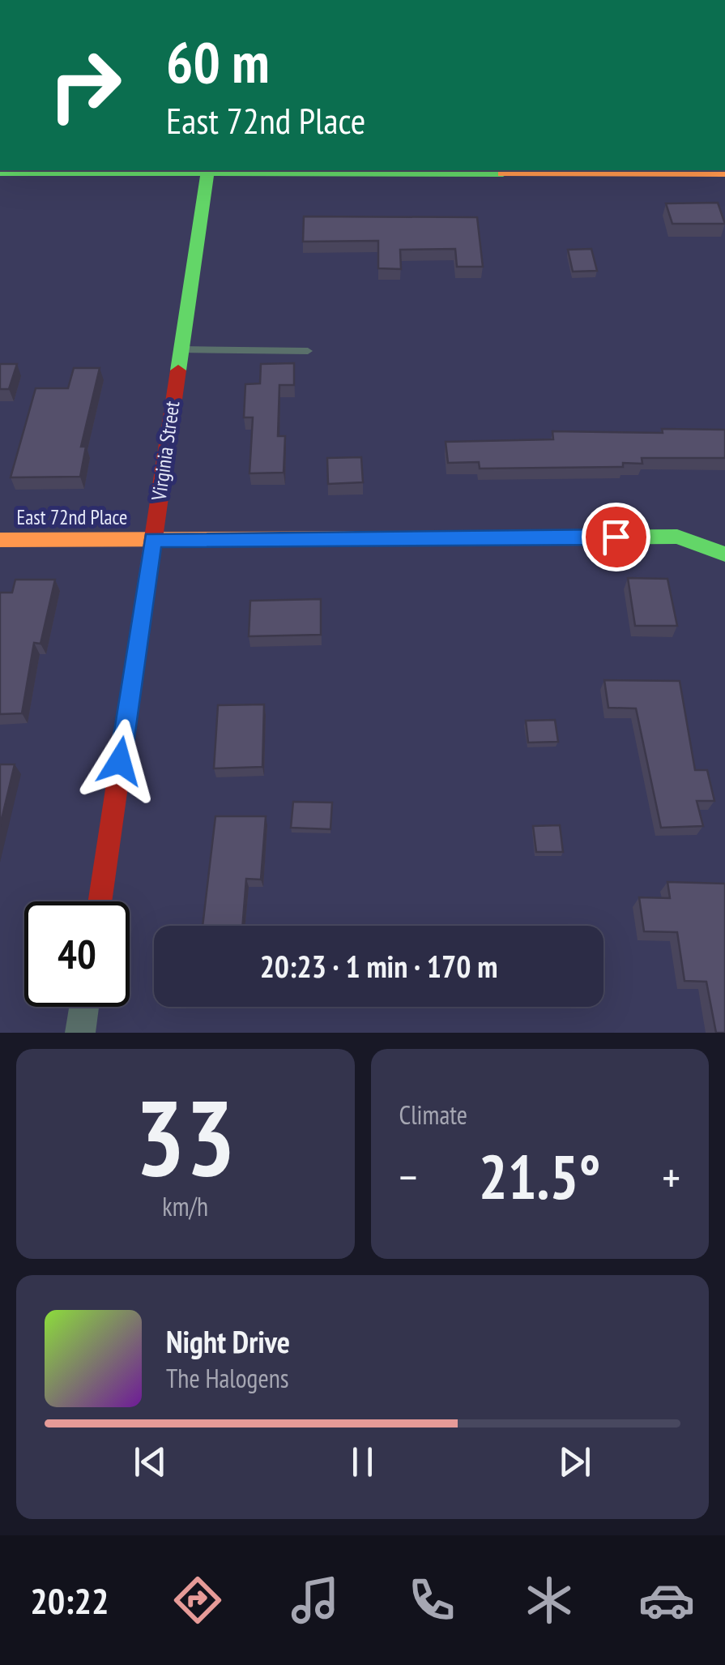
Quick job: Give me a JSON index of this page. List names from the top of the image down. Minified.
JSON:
{"streets":{"street":["Virginia Street","East 72nd Place"]},"crossings":[["Virginia Street","East 72nd Place"]],"page":{"turn":["60 m","East 72nd Place"],"limit":"40","trip":"20:23 · 1 min · 170 m","tile":[["33","km/h"],"Climate"],"heat":["−","21.5°","+"],"song":["Night Drive","The Halogens"],"tabs":"20:22"}}
